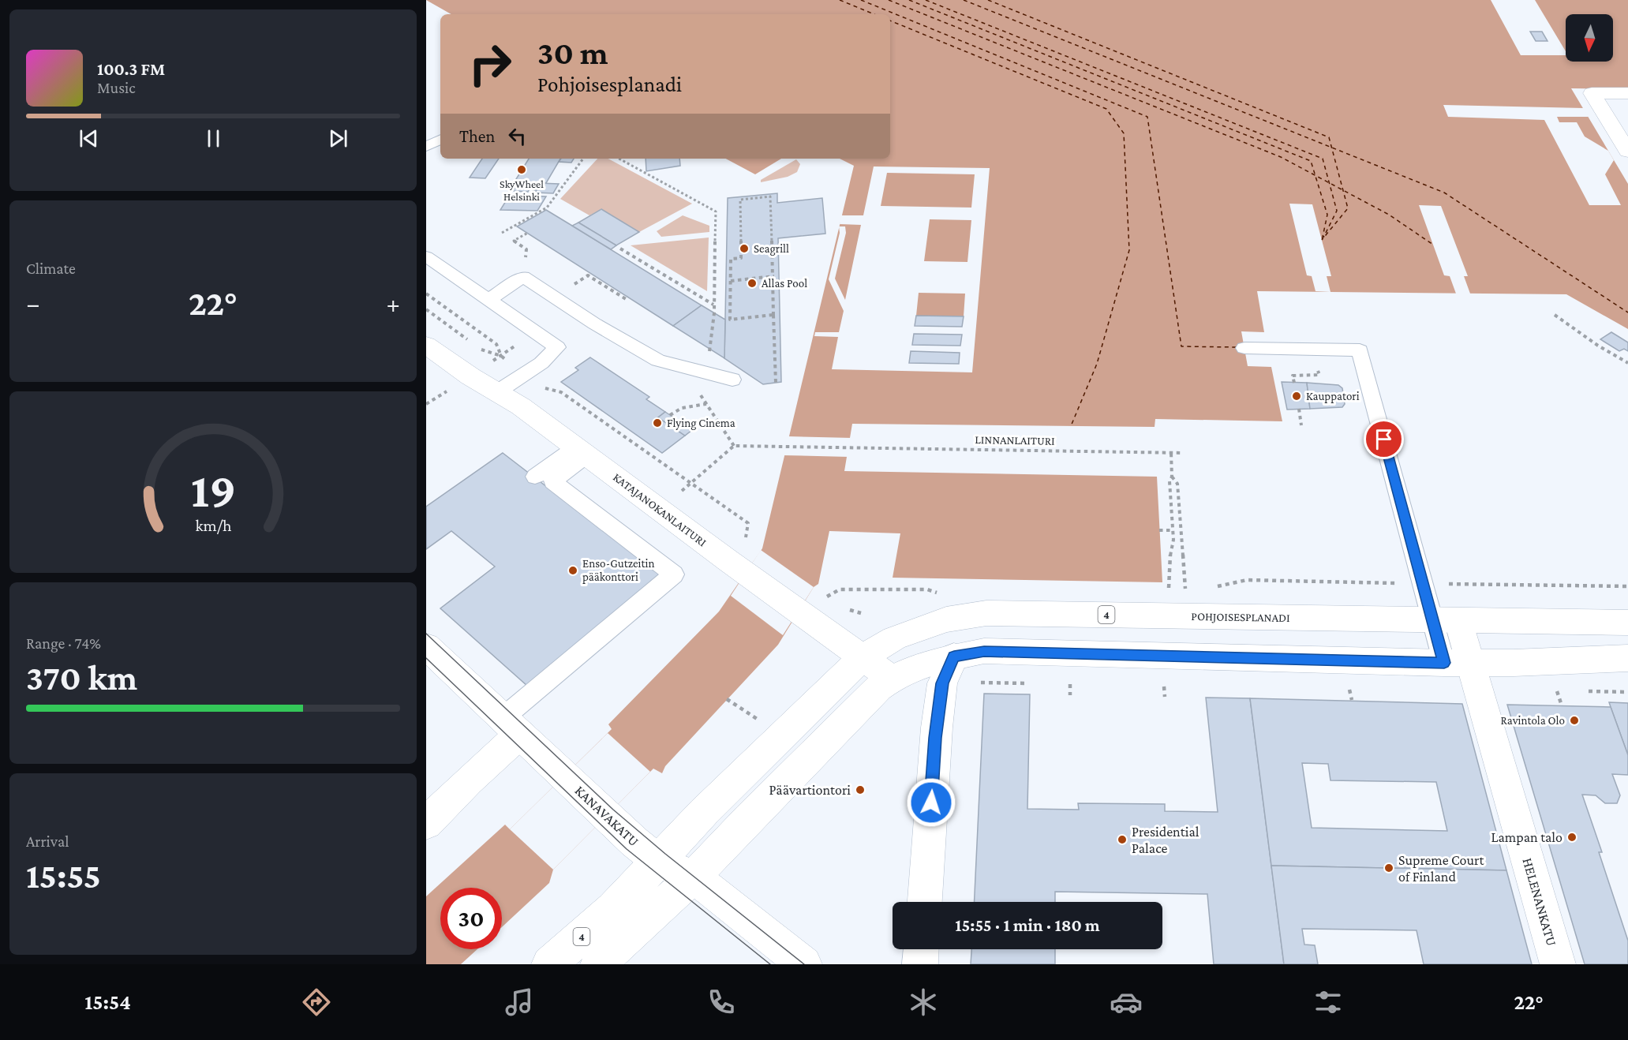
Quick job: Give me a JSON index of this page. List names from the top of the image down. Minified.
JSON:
{"streets":{"main road":["KATAJANOKANLAITURI","4","POHJOISESPLANADI","KANAVAKATU","HELENANKATU"],"path":["LINNANLAITURI"]},"crossings":[["KATAJANOKANLAITURI","4"],["KATAJANOKANLAITURI","POHJOISESPLANADI"],["4","POHJOISESPLANADI"],["4","KANAVAKATU"],["POHJOISESPLANADI","HELENANKATU"]],"places":["SkyWheel Helsinki","Seagrill","Allas Pool","Kauppatori","Flying Cinema","Enso-Gutzeitin pääkonttori","Ravintola Olo","Päävartiontori","Lampan talo","Presidential Palace","Supreme Court of Finland"],"north":"bottom","page":{"turn":["30 m","Pohjoisesplanadi"],"song":["100.3 FM","Music"],"then":"Then","tile":["Climate",["Range · 74%","370 km"],["Arrival","15:55"]],"heat":["−","22°","+"],"limit":"30","trip":"15:55 · 1 min · 180 m","tabs":["15:54","22°"],"gauge":["19","km/h"]}}
